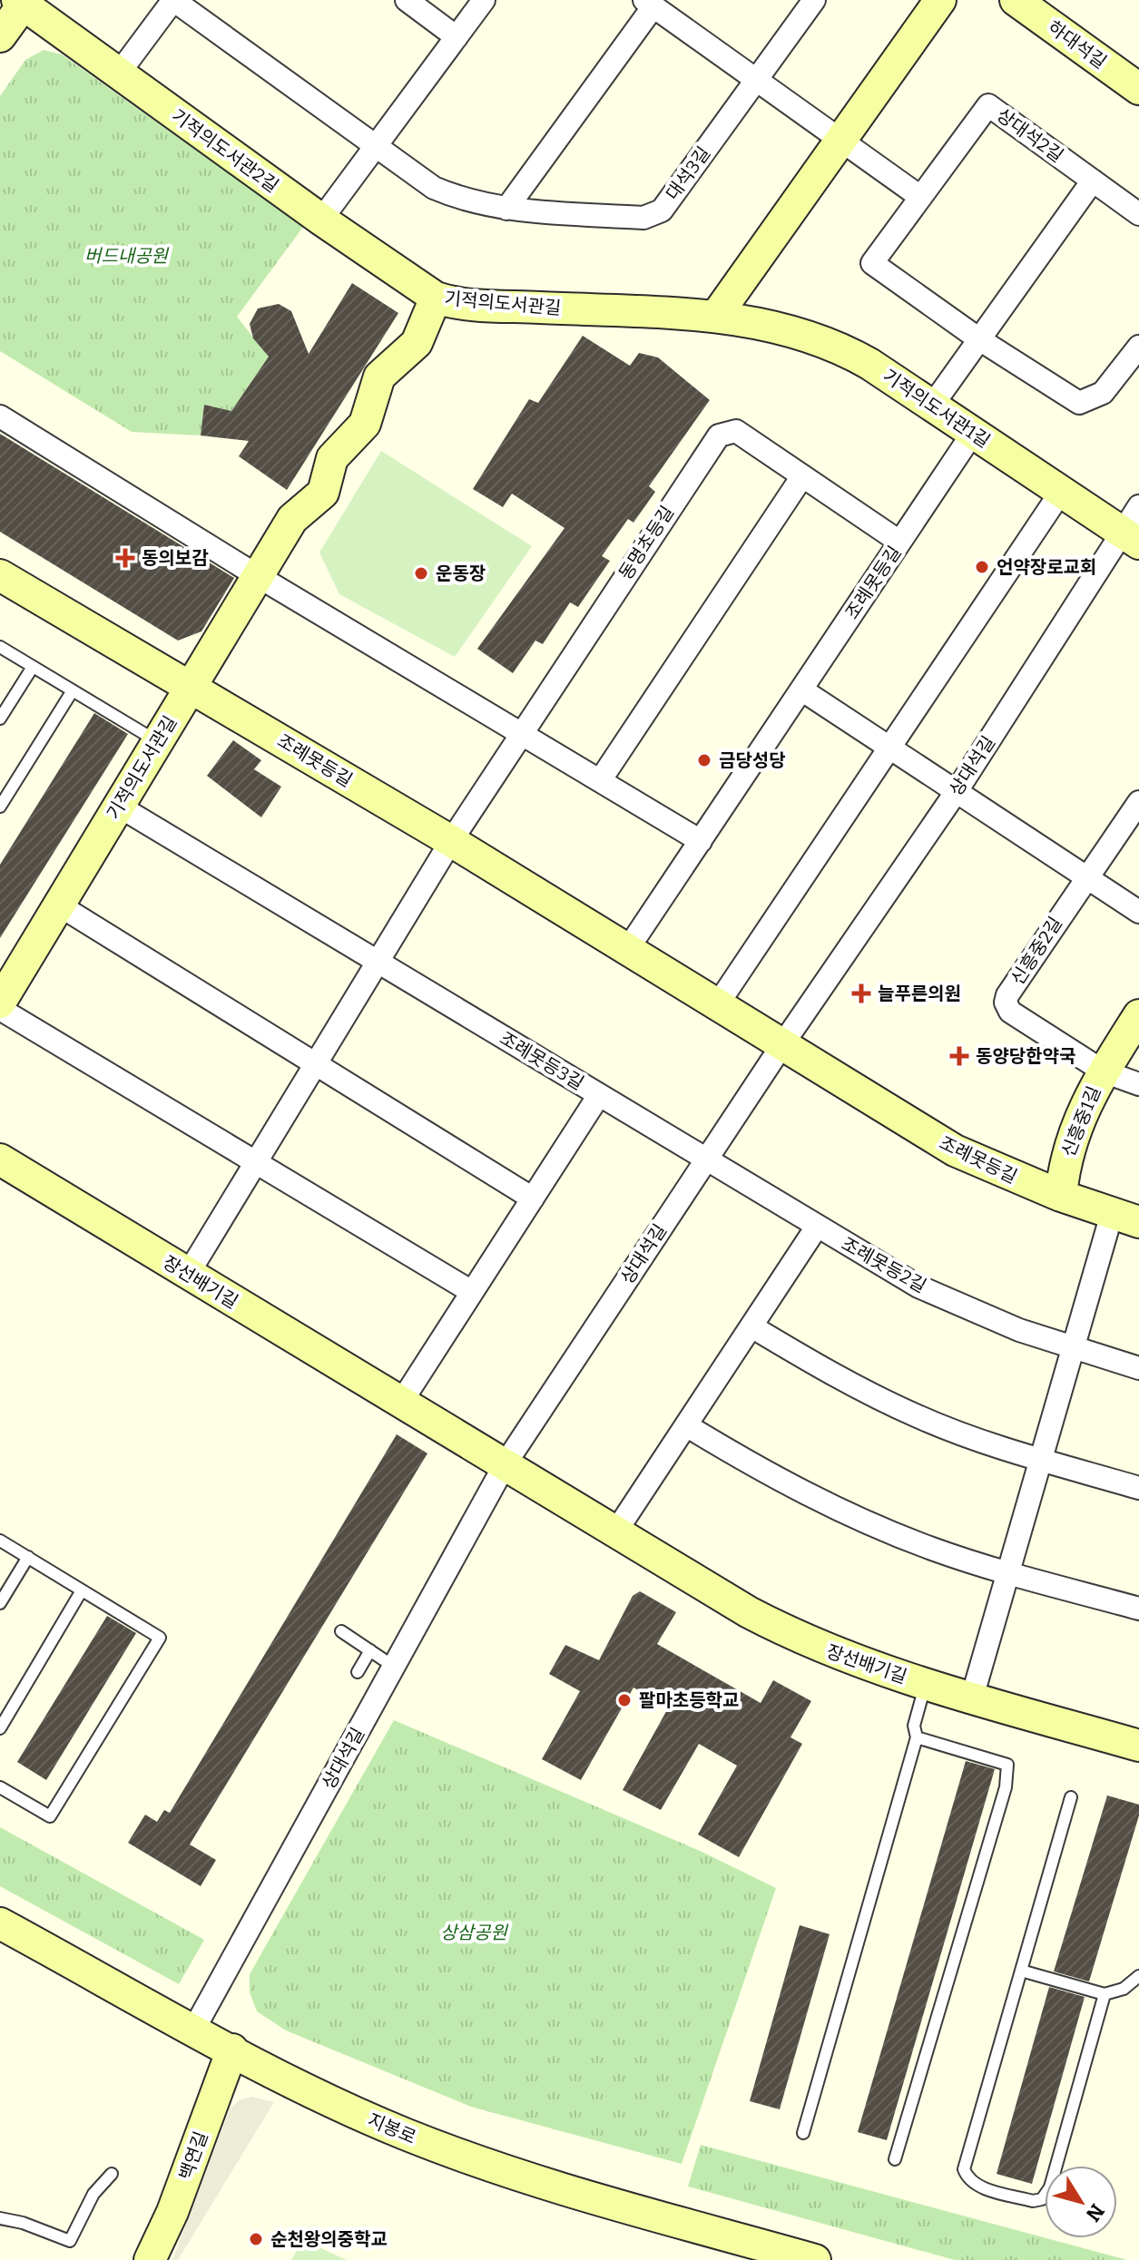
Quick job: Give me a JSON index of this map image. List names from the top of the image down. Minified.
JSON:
{"streets":{"street":["하대석길","상대석2길","기적의도서관2길","대석3길","기적의도서관길","기적의도서관1길","동명초등길","조례못등길","상대석길","신흥중2길","조례못등3길","신흥중1길","조례못등2길","장선배기길","지봉로","백연길"]},"crossings":[["기적의도서관2길","기적의도서관길"],["기적의도서관길","기적의도서관1길"],["기적의도서관길","조례못등길"],["기적의도서관길","조례못등3길"],["기적의도서관1길","조례못등길"],["기적의도서관1길","상대석길"],["동명초등길","조례못등길"],["조례못등길","상대석길"],["조례못등길","신흥중1길"],["상대석길","조례못등3길"],["상대석길","조례못등2길"],["상대석길","장선배기길"],["상대석길","지봉로"],["신흥중2길","신흥중1길"],["조례못등3길","조례못등2길"],["지봉로","백연길"]],"parks":["버드내공원","상삼공원"],"places":{"health":["동의보감","늘푸른의원","동양당한약국"],"other":["언약장로교회","운동장","금당성당","팔마초등학교","순천왕의중학교"]},"north":"bottom right"}
